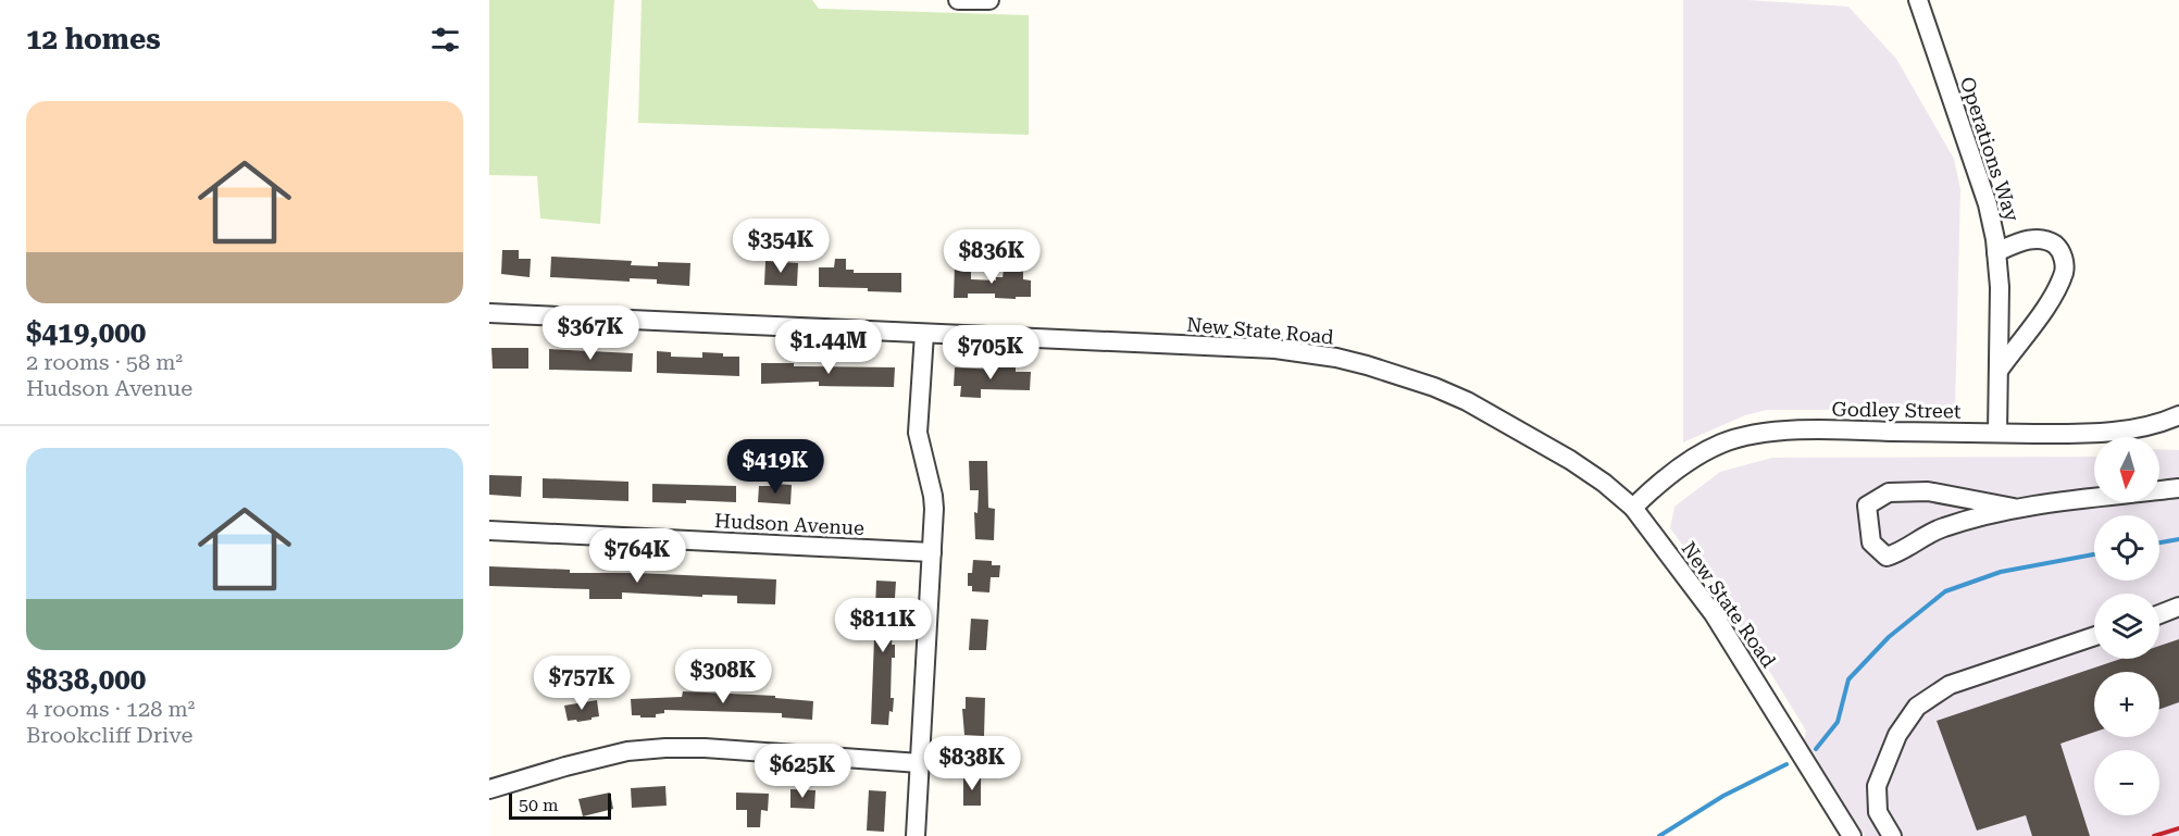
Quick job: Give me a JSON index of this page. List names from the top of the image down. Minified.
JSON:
{"streets":{"street":["Operations Way","New State Road","Godley Street","Hudson Avenue"]},"crossings":[["Operations Way","Godley Street"],["New State Road","Godley Street"]],"scale_bar":"50 m","north":"bottom","page":{"heading":"12 homes","list":[{"name":"$419,000","note":"2 rooms · 58 m² · Hudson Avenue"},{"name":"$838,000","note":"4 rooms · 128 m² · Brookcliff Drive"}],"price":["$354K","$836K","$367K","$1.44M","$705K","$419K","$764K","$811K","$308K","$757K","$838K","$625K"],"map_buttons":["+","−"],"scale":"50 m"}}
